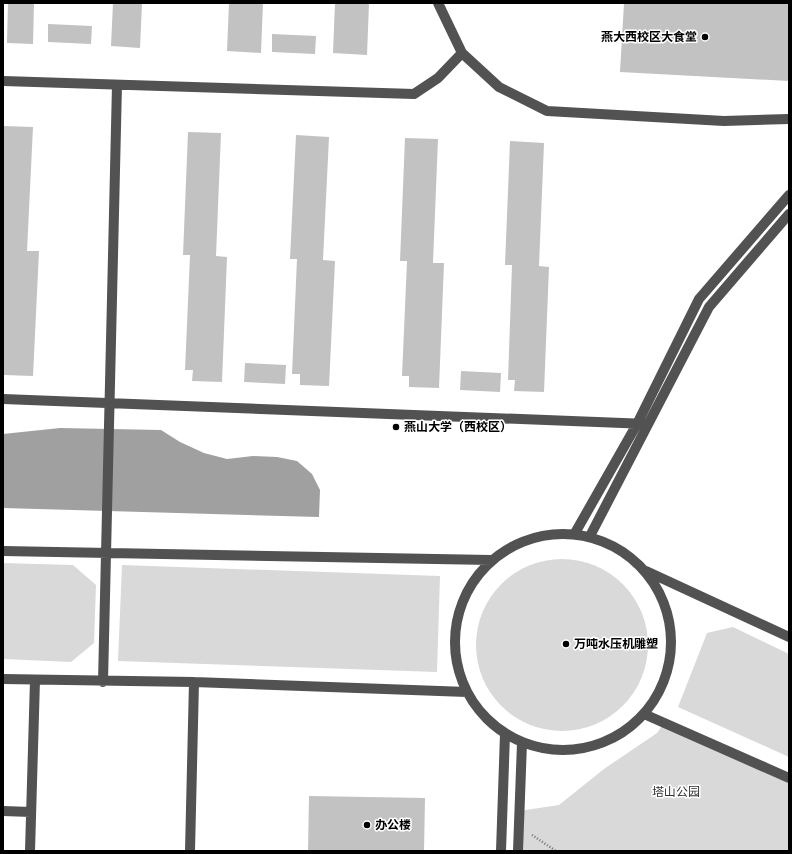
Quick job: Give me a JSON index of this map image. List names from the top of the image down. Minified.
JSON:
{"parks":["塔山公园"],"places":["燕大西校区大食堂","燕山大学（西校区）","万吨水压机雕塑","办公楼"]}
